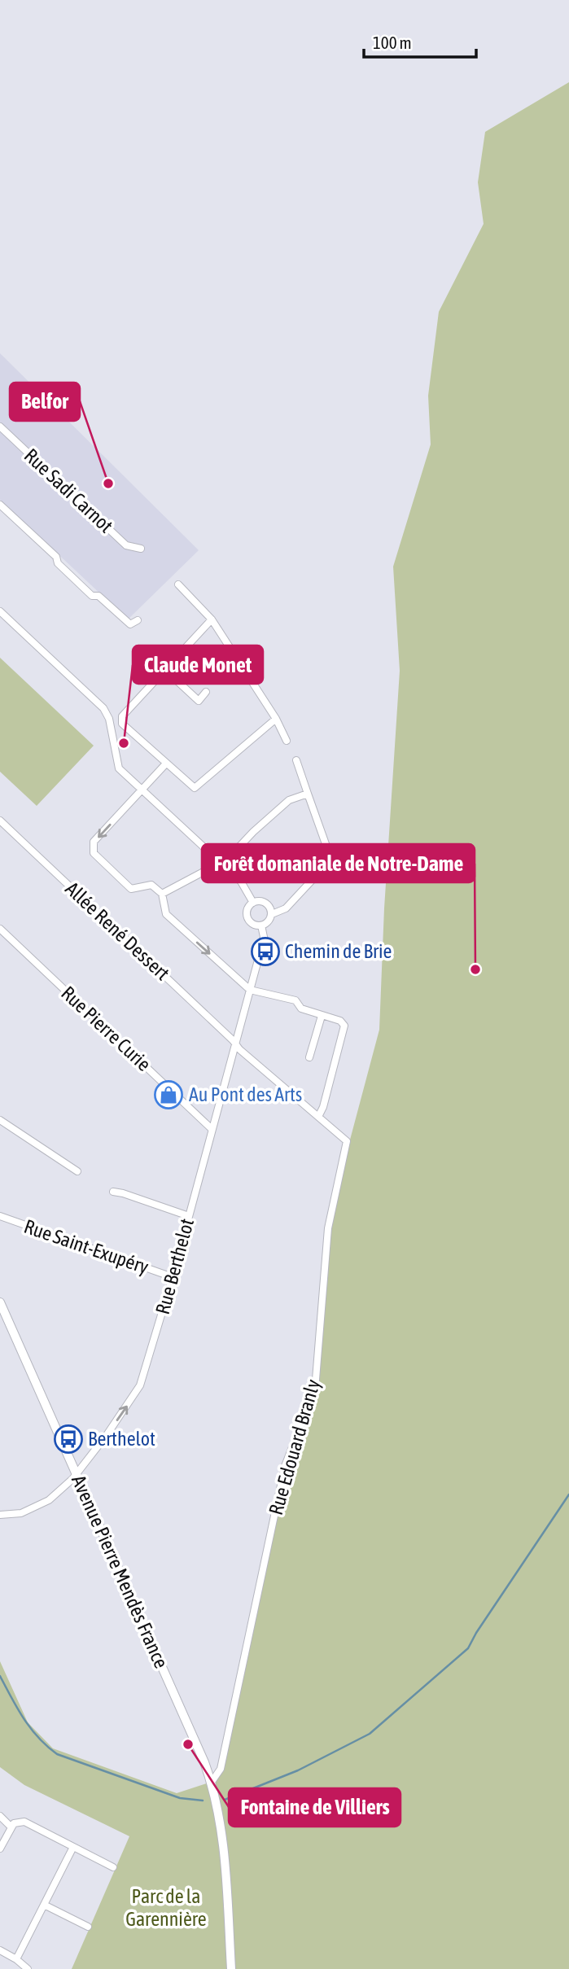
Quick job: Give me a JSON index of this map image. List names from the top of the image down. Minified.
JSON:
{"streets":{"main road":["Avenue Pierre Mendès France"],"street":["Rue Sadi Carnot","Allée René Dessert","Rue Pierre Curie","Rue Saint-Exupéry","Rue Berthelot","Rue Edouard Branly"]},"crossings":[["Allée René Dessert","Rue Berthelot"],["Allée René Dessert","Rue Edouard Branly"],["Rue Pierre Curie","Rue Berthelot"],["Rue Saint-Exupéry","Rue Berthelot"],["Rue Berthelot","Avenue Pierre Mendès France"],["Rue Edouard Branly","Avenue Pierre Mendès France"]],"parks":["Parc de la Garennière"],"places":{"other":["Belfor","Claude Monet","Forêt domaniale de Notre-Dame","Fontaine de Villiers"],"bus stop":["Chemin de Brie","Berthelot"],"shop":["Au Pont des Arts"]},"scale_bar":"100 m"}
